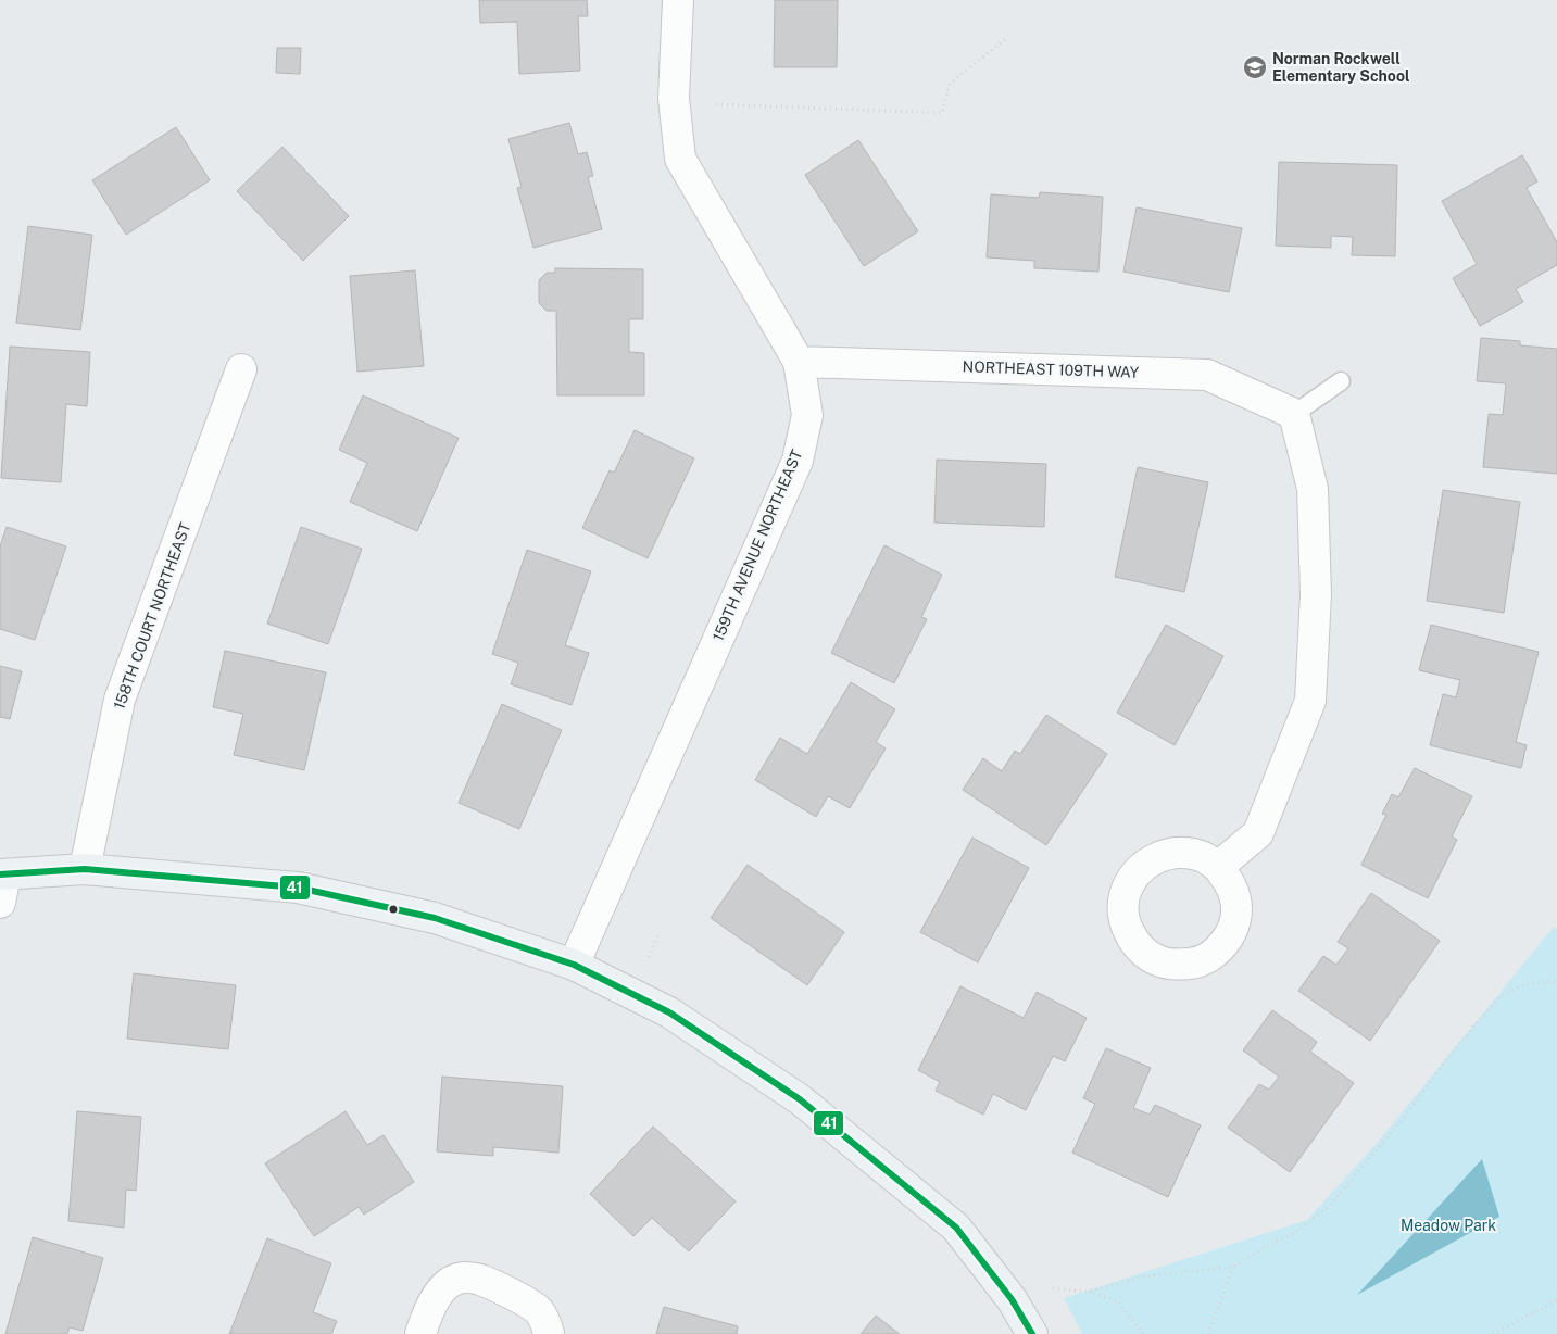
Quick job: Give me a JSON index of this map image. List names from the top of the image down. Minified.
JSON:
{"streets":{"street":["NORTHEAST 109TH WAY","159TH AVENUE NORTHEAST","158TH COURT NORTHEAST"]},"crossings":[["NORTHEAST 109TH WAY","159TH AVENUE NORTHEAST"]],"parks":["Meadow Park"],"places":{"school or university":["Norman Rockwell Elementary School"]},"lines":["transit line 41"]}
